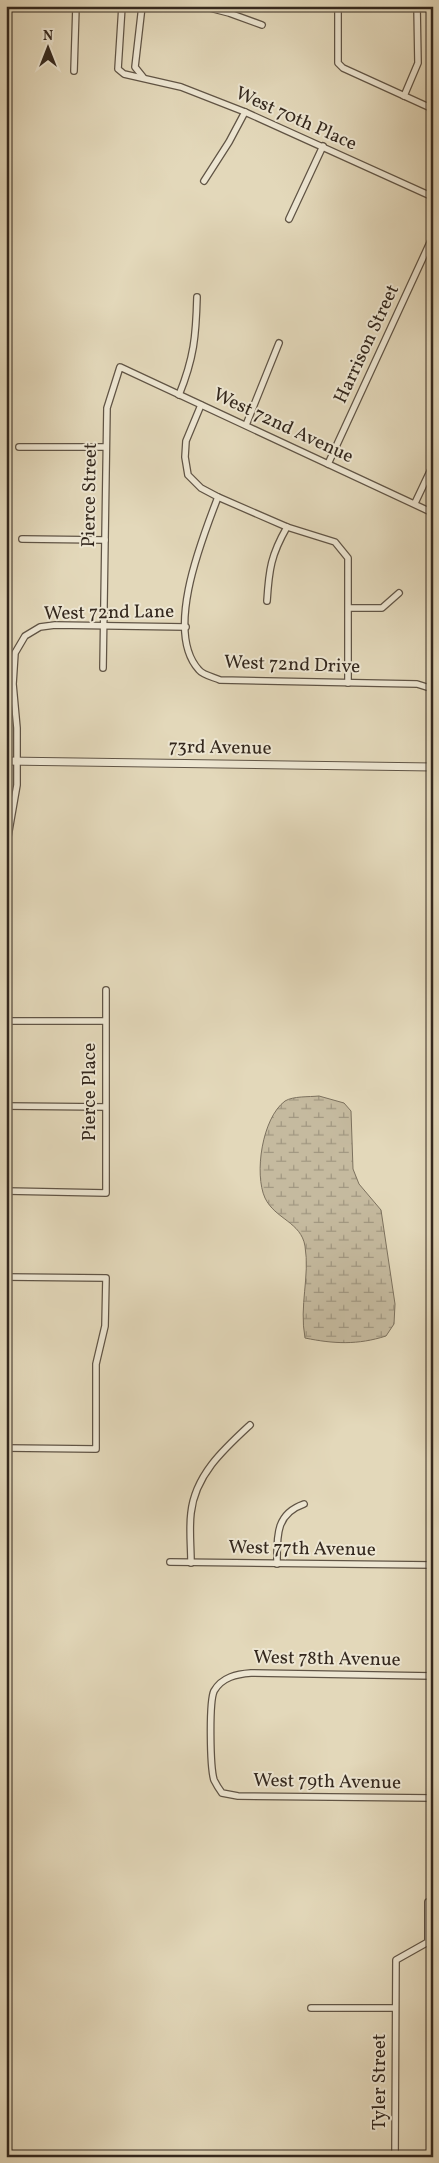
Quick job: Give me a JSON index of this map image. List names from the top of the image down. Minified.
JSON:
{"streets":{"street":["West 70th Place","Harrison Street","West 72nd Avenue","Pierce Street","West 72nd Lane","West 72nd Drive","73rd Avenue","Pierce Place","West 77th Avenue","West 78th Avenue","West 79th Avenue","Tyler Street"]},"crossings":[["Harrison Street","West 72nd Avenue"],["West 72nd Avenue","Pierce Street"],["Pierce Street","West 72nd Lane"],["West 72nd Lane","West 72nd Drive"],["West 72nd Lane","73rd Avenue"],["West 78th Avenue","West 79th Avenue"]],"north":"top"}
